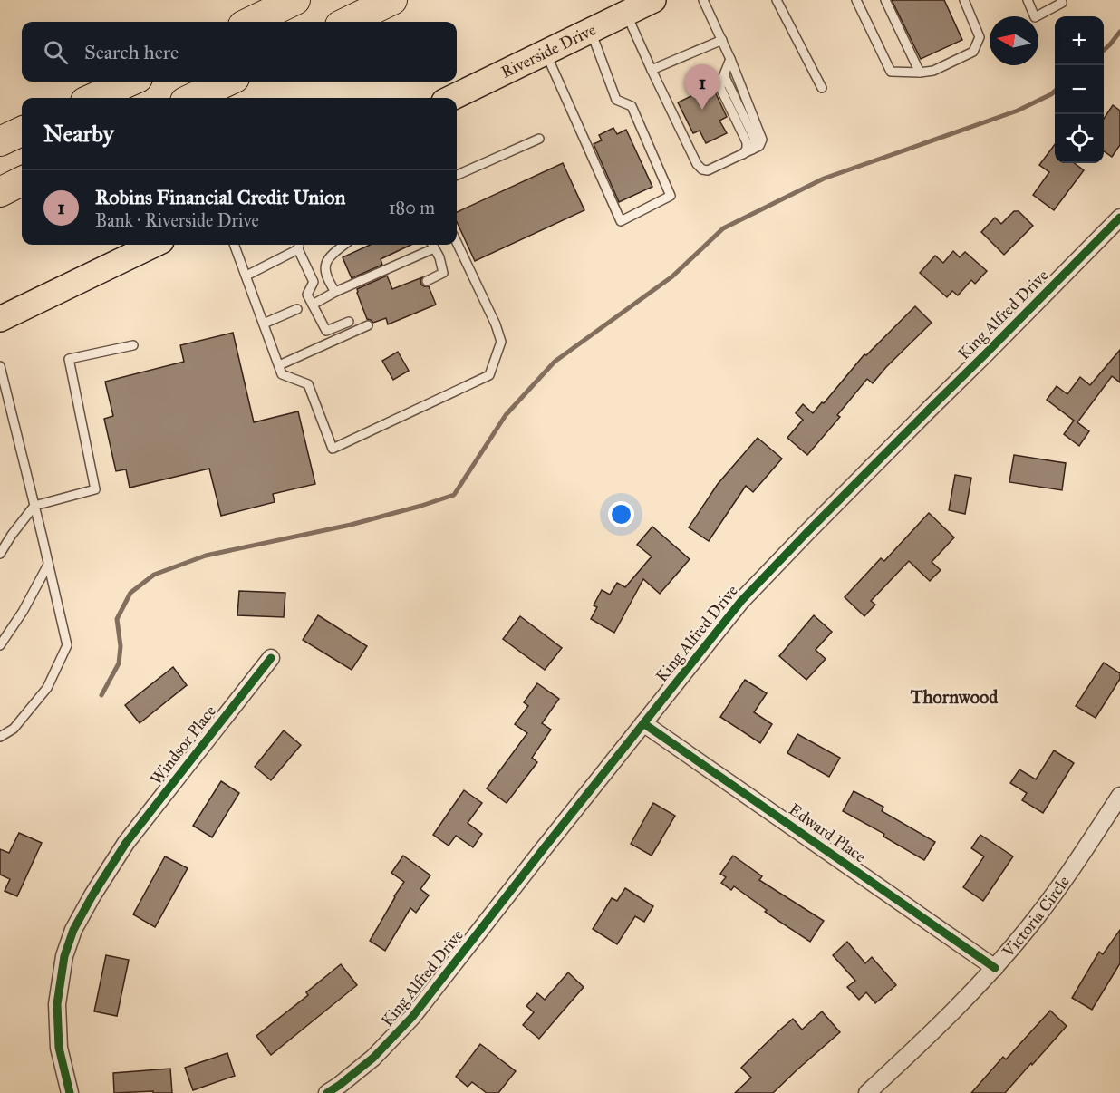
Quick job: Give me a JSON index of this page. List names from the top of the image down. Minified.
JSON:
{"streets":{"main road":["Riverside Drive"],"street":["King Alfred Drive","Windsor Place","Edward Place","Victoria Circle"]},"crossings":[["King Alfred Drive","Edward Place"],["Edward Place","Victoria Circle"]],"districts":["Thornwood"],"north":"left","page":{"map_buttons":["+","−"],"search":"Search here","pins":"1","heading":"Nearby","list":[{"mark":"1","name":"Robins Financial Credit Union","note":"Bank · Riverside Drive","value":"180 m"}]}}
